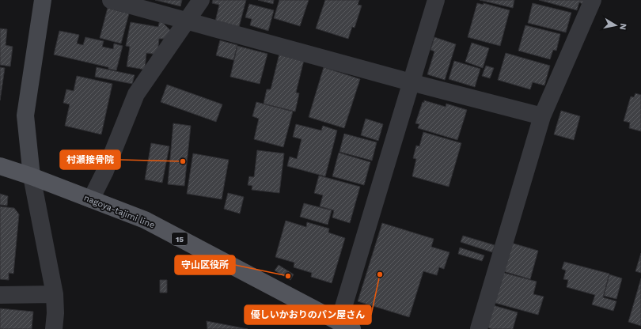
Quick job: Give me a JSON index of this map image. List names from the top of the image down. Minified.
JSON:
{"streets":{"main road":["nagoya-tajimi line","15"]},"places":["村瀬接骨院","優しいかおりのパン屋さん","守山区役所"],"north":"right"}
